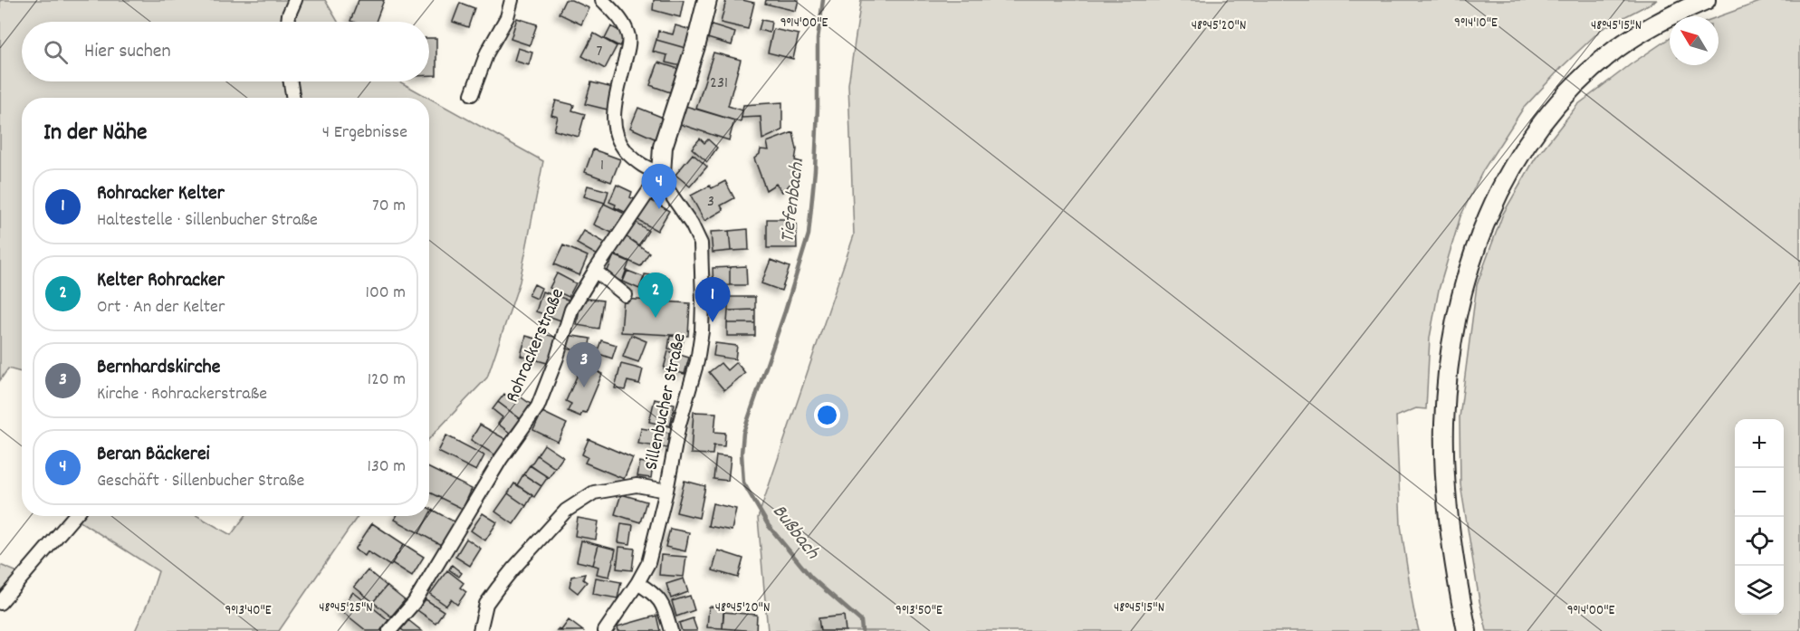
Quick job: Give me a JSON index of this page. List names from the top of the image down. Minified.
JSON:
{"streets":{"main road":["Rohrackerstraße"],"street":["Sillenbucher Straße"]},"crossings":[["Rohrackerstraße","Sillenbucher Straße"]],"water":["Tiefenbach","Bußbach"],"house_numbers":["7","231","1","3"],"north":"top left","page":{"search":"Hier suchen","heading":["In der Nähe","4 Ergebnisse"],"pins":["4","2","1","3"],"list":[{"mark":"1","name":"Rohracker Kelter","note":"Haltestelle · Sillenbucher Straße","value":"70 m"},{"mark":"2","name":"Kelter Rohracker","note":"Ort · An der Kelter","value":"100 m"},{"mark":"3","name":"Bernhardskirche","note":"Kirche · Rohrackerstraße","value":"120 m"},{"mark":"4","name":"Beran Bäckerei","note":"Geschäft · Sillenbucher Straße","value":"130 m"}],"map_buttons":["+","−"]},"coordinates":["9°14'00\"E","9°14'10\"E","48°45'20\"N","48°45'15\"N","48°45'25\"N","9°13'40\"E","9°13'50\"E"]}
